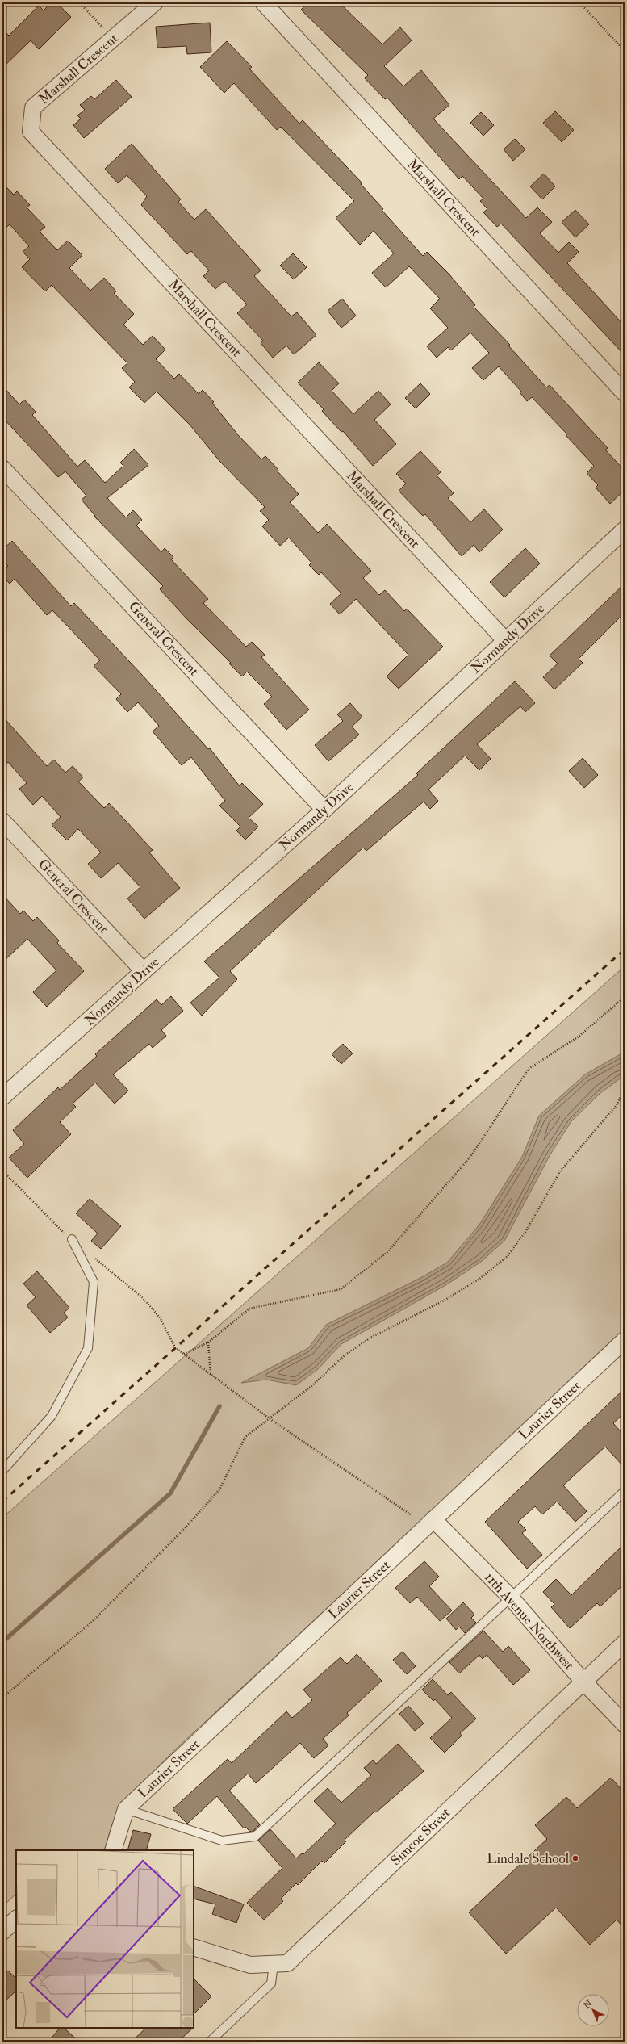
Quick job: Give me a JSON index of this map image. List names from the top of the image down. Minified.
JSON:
{"streets":{"street":["Marshall Crescent","General Crescent","Normandy Drive","Laurier Street","11th Avenue Northwest","Simcoe Street"]},"crossings":[["Marshall Crescent","Normandy Drive"],["General Crescent","Normandy Drive"],["Laurier Street","11th Avenue Northwest"],["11th Avenue Northwest","Simcoe Street"]],"places":["Lindale School"],"north":"top left"}
